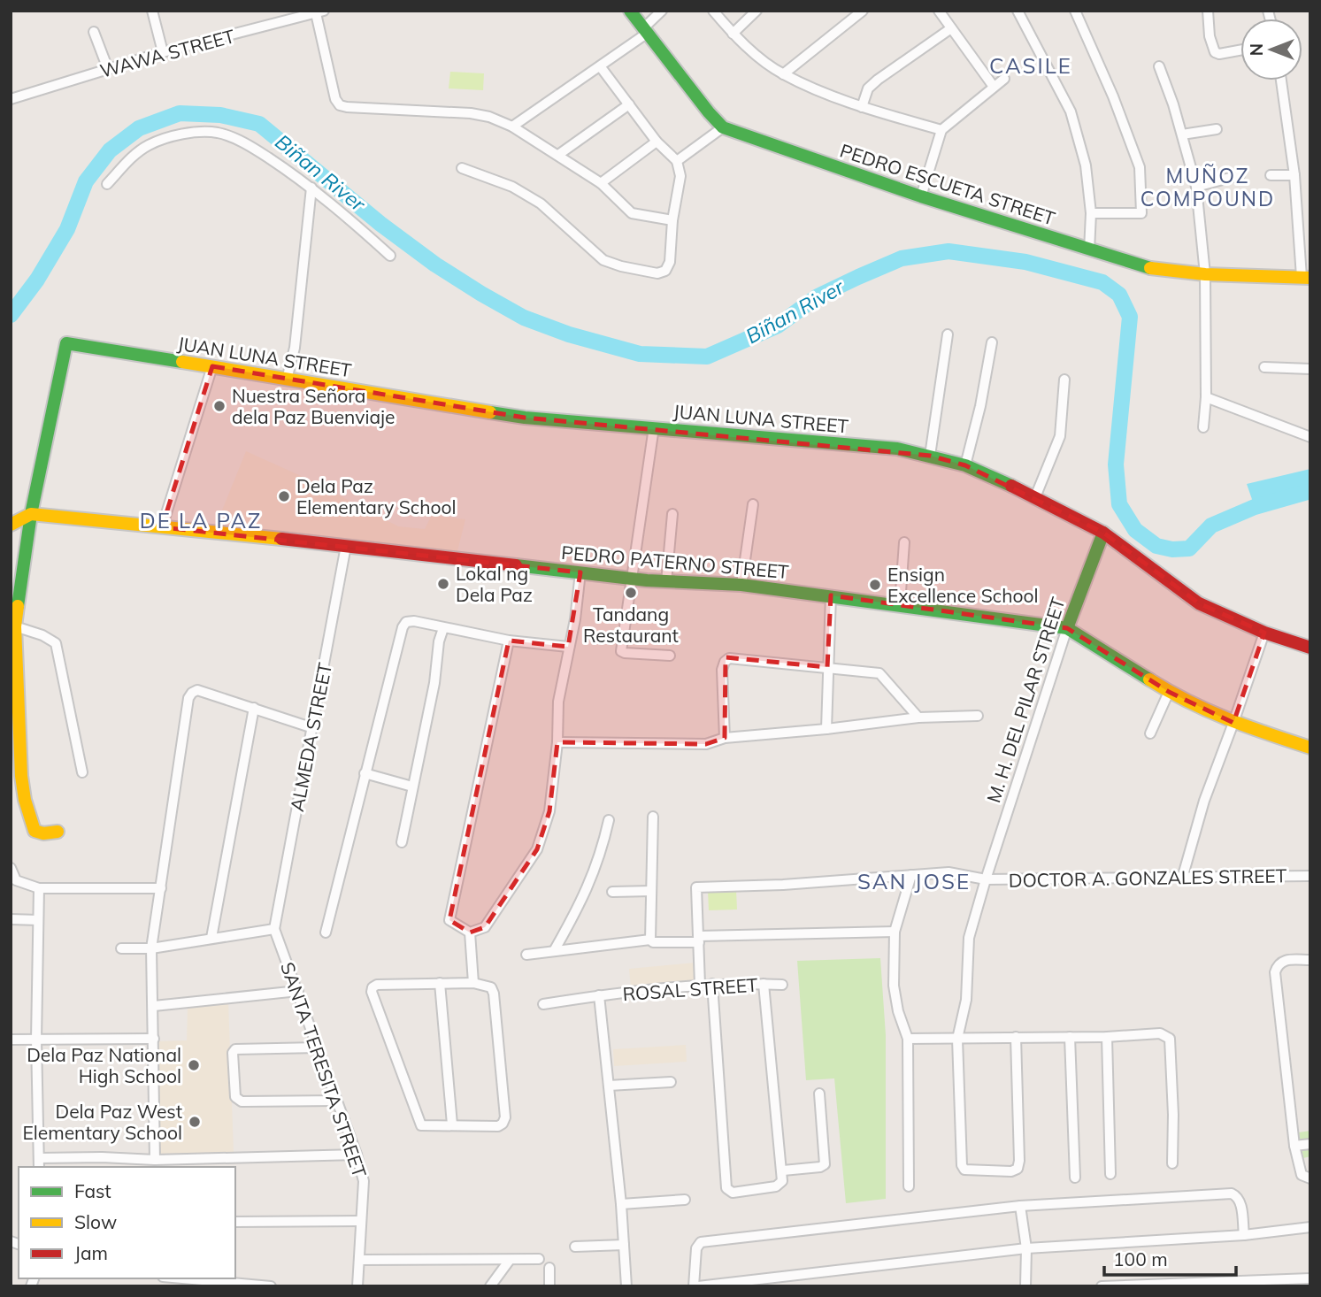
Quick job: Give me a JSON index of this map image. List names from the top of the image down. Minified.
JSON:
{"streets":{"street":["WAWA STREET","PEDRO ESCUETA STREET","JUAN LUNA STREET","PEDRO PATERNO STREET","M. H. DEL PILAR STREET","ALMEDA STREET","DOCTOR A. GONZALES STREET","ROSAL STREET","SANTA TERESITA STREET"]},"crossings":[["JUAN LUNA STREET","PEDRO PATERNO STREET"],["JUAN LUNA STREET","M. H. DEL PILAR STREET"],["PEDRO PATERNO STREET","M. H. DEL PILAR STREET"],["PEDRO PATERNO STREET","ALMEDA STREET"],["M. H. DEL PILAR STREET","DOCTOR A. GONZALES STREET"],["ALMEDA STREET","SANTA TERESITA STREET"]],"districts":["CASILE","MUÑOZ COMPOUND","DE LA PAZ","SAN JOSE"],"water":["Biñan River"],"places":["Nuestra Señora dela Paz Buenviaje","Dela Paz Elementary School","Lokal ng Dela Paz","Ensign Excellence School","Tandang Restaurant","Dela Paz National High School","Dela Paz West Elementary School"],"legend":["Fast","Slow","Jam"],"scale_bar":"100 m","north":"left"}
